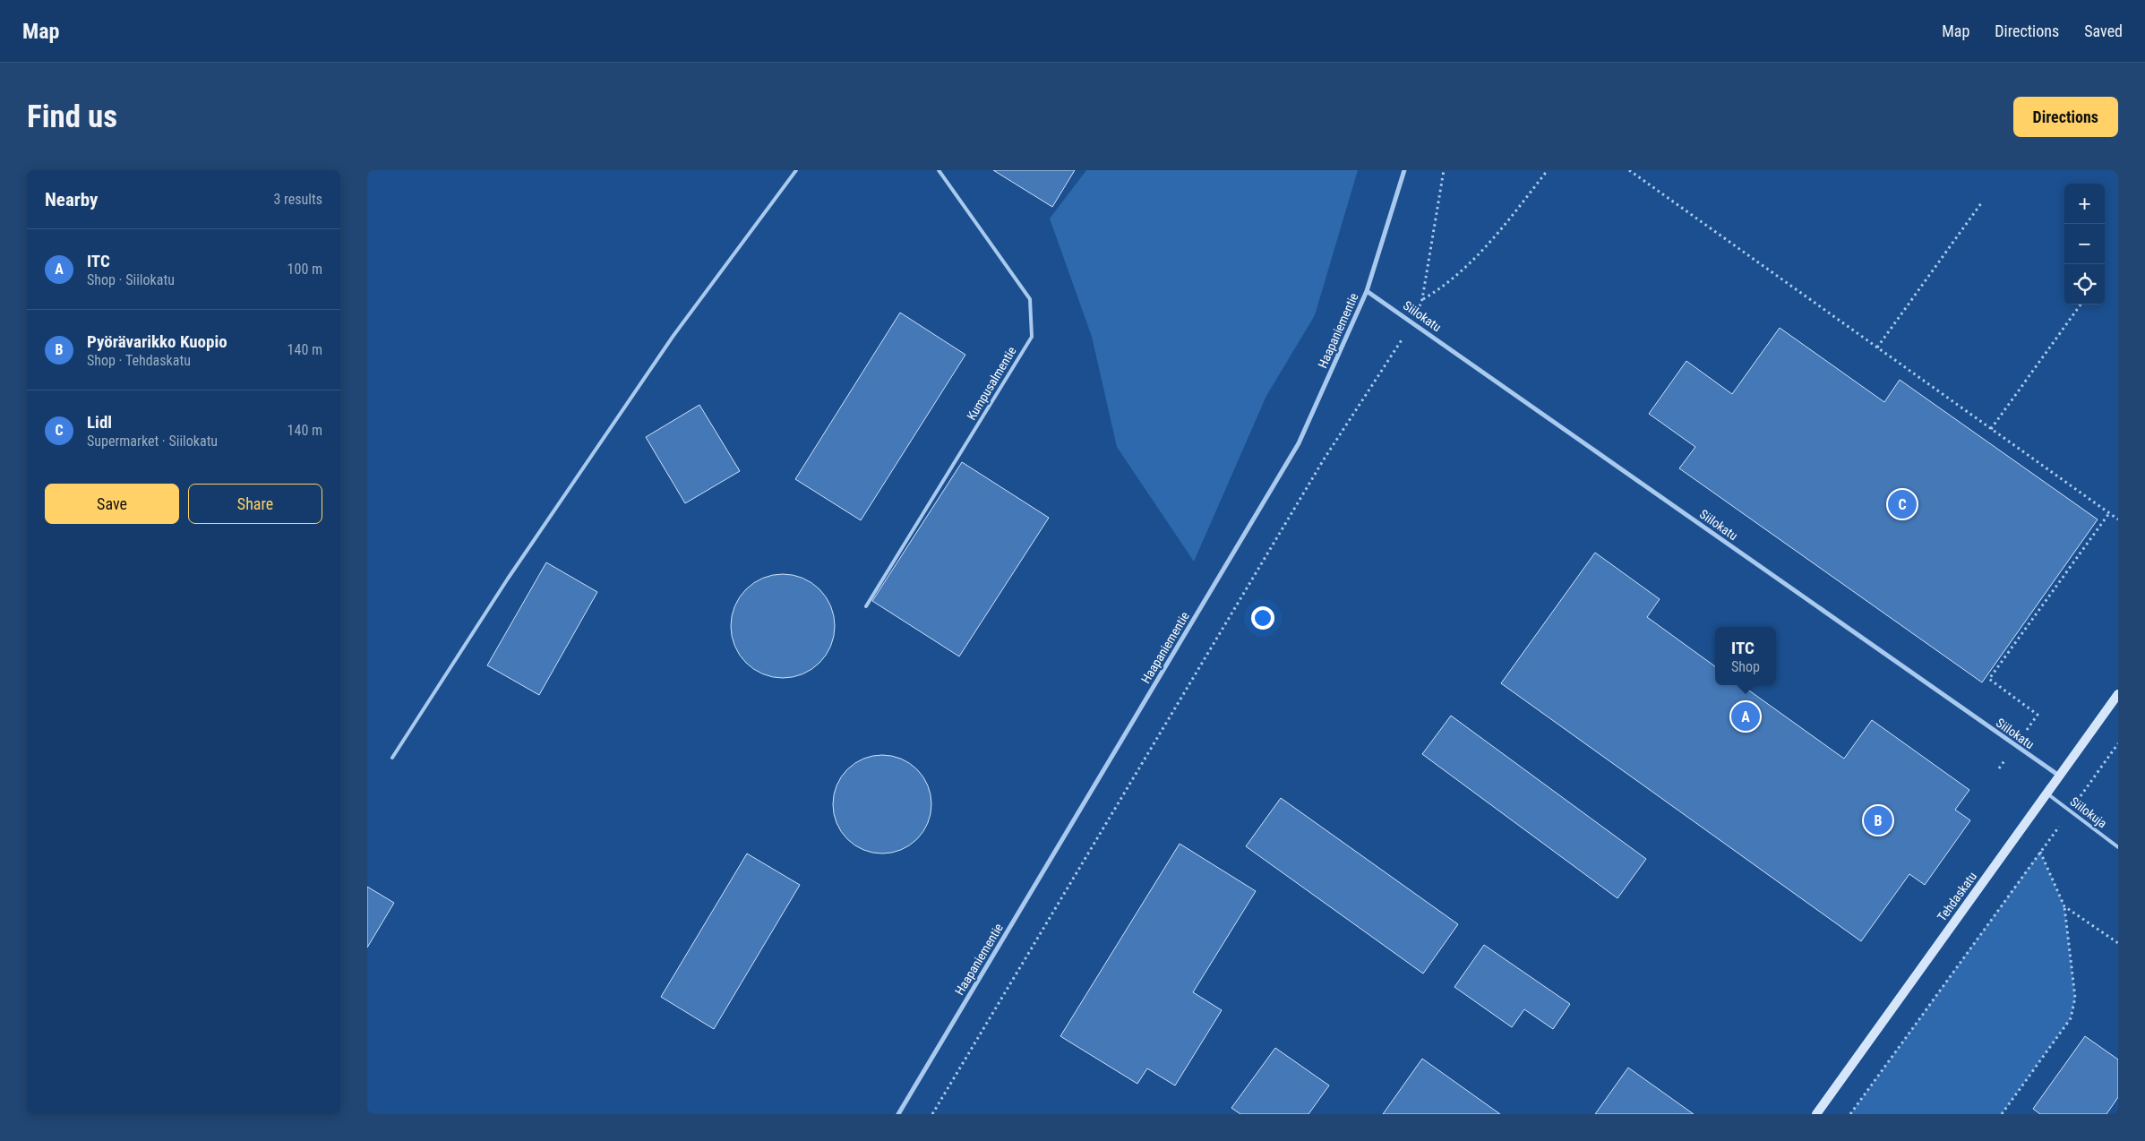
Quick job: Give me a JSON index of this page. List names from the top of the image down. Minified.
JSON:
{"streets":{"street":["Siilokatu","Haapaniementie","Tehdaskatu"],"lane":["Kumpusalmentie","Siilokuja"]},"crossings":[["Siilokatu","Haapaniementie"],["Siilokatu","Tehdaskatu"],["Siilokuja","Tehdaskatu"]],"page":{"header":"Map","nav":["Map","Directions","Saved"],"buttons":["Directions",["Save","Share"]],"title":"Find us","heading":["Nearby","3 results"],"map_buttons":["+","−"],"list":[{"mark":"A","name":"ITC","note":"Shop · Siilokatu","value":"100 m"},{"mark":"B","name":"Pyörävarikko Kuopio","note":"Shop · Tehdaskatu","value":"140 m"},{"mark":"C","name":"Lidl","note":"Supermarket · Siilokatu","value":"140 m"}],"pins":["C","A","B"],"popup":["ITC","Shop"]}}
